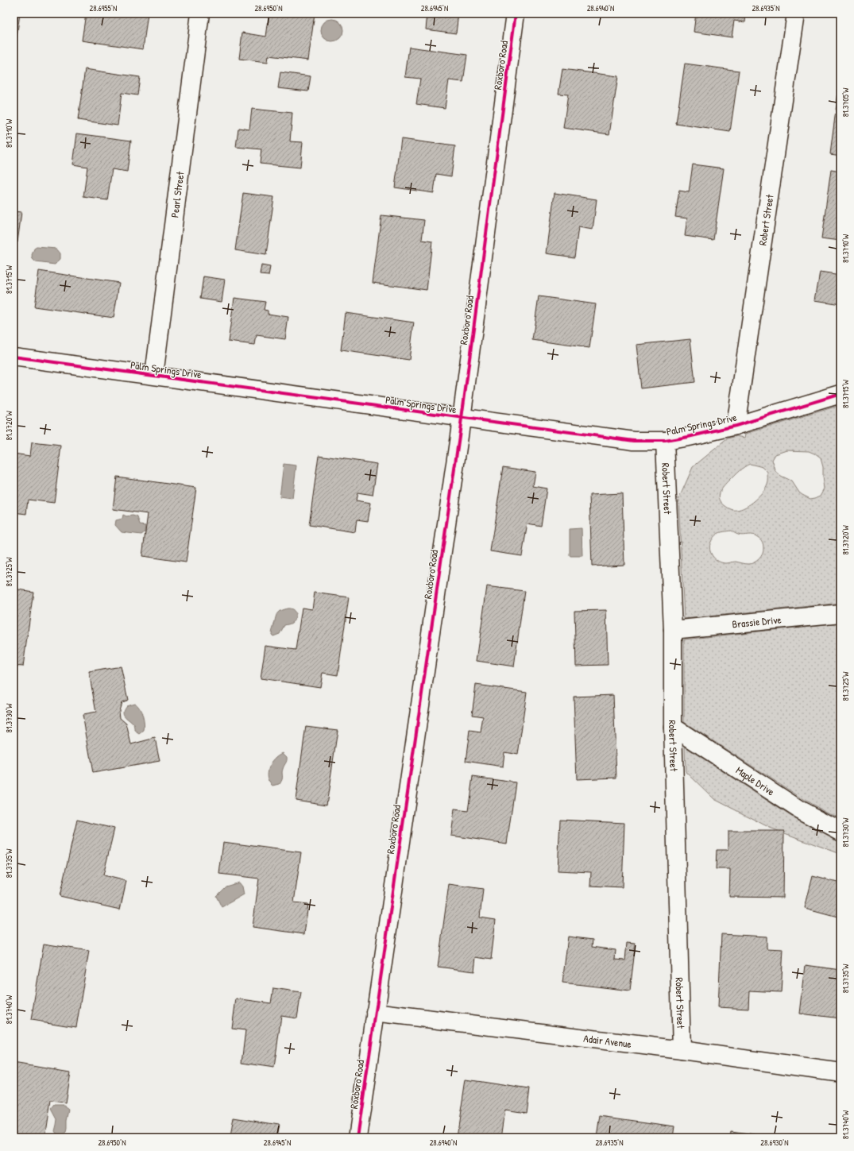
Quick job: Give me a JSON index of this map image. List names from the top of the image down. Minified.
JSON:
{"streets":{"street":["Roxboro Road","Pearl Street","Robert Street","Palm Springs Drive","Brassie Drive","Maple Drive","Adair Avenue"]},"crossings":[["Roxboro Road","Palm Springs Drive"],["Roxboro Road","Adair Avenue"],["Pearl Street","Palm Springs Drive"],["Robert Street","Palm Springs Drive"],["Robert Street","Brassie Drive"],["Robert Street","Maple Drive"],["Robert Street","Adair Avenue"]],"coordinates":["28.6955°N","28.6950°N","28.6945°N","28.6940°N","28.6935°N","81.3705°W","81.3710°W","81.3715°W","81.3720°W","81.3725°W","81.3730°W","81.3735°W","81.3740°W","28.6930°N"]}
